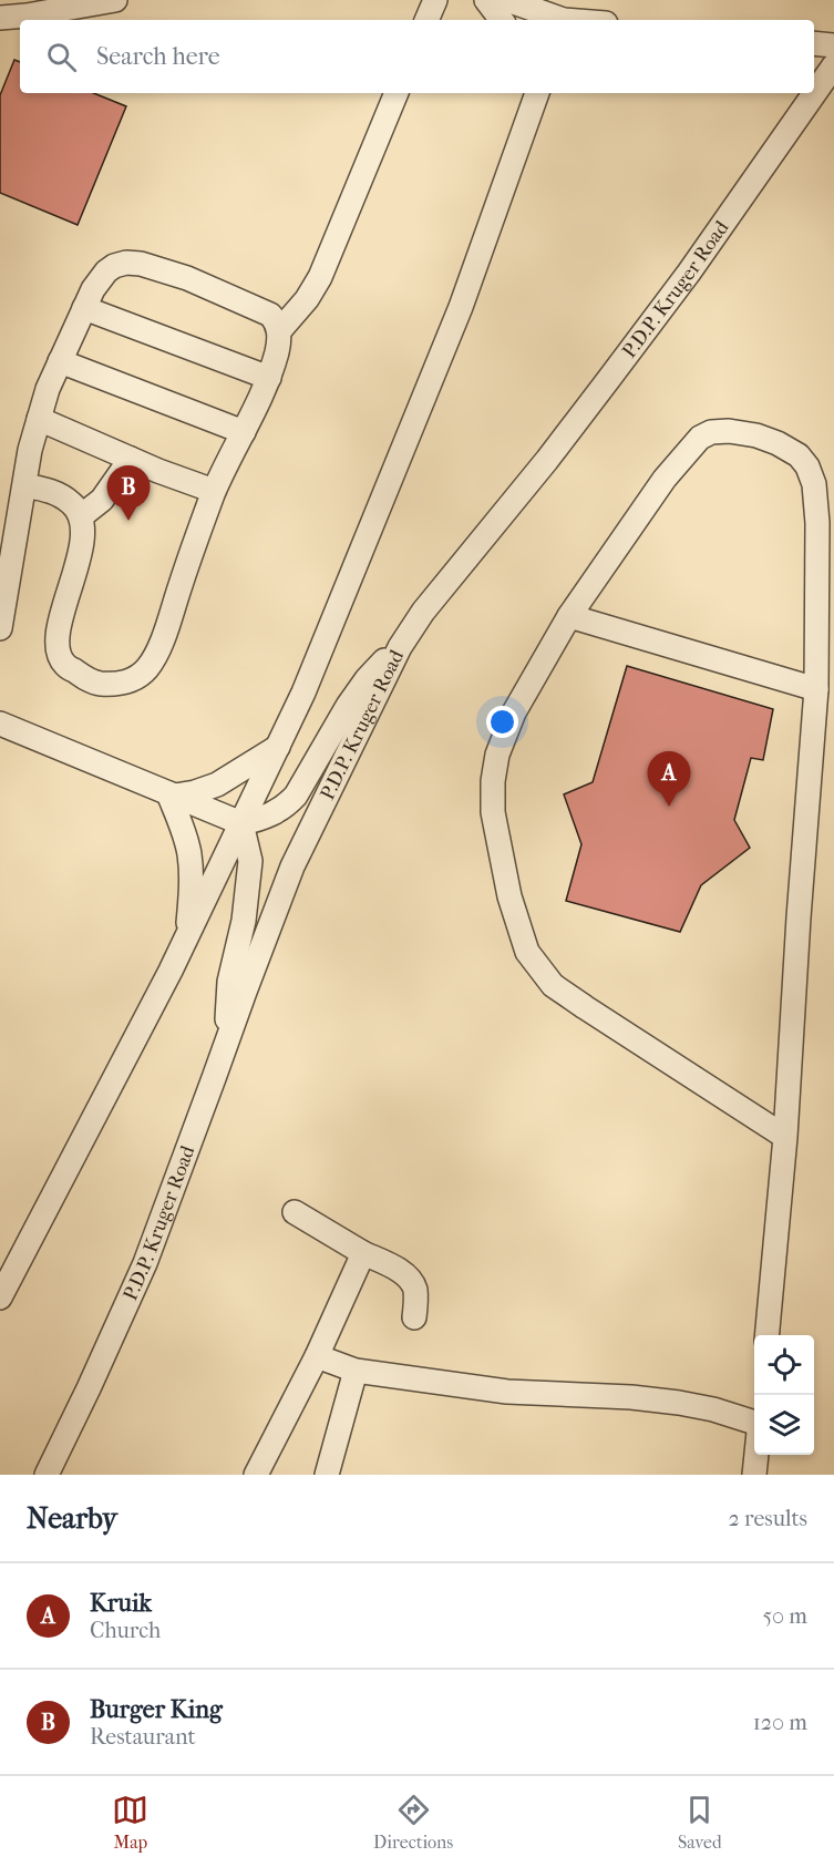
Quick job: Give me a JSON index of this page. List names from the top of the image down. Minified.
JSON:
{"streets":{"street":["P.D.P. Kruger Road"]},"page":{"search":"Search here","pins":["B","A"],"heading":["Nearby","2 results"],"list":[{"mark":"A","name":"Kruik","note":"Church","value":"50 m"},{"mark":"B","name":"Burger King","note":"Restaurant","value":"120 m"}],"nav":["Map","Directions","Saved"]}}
